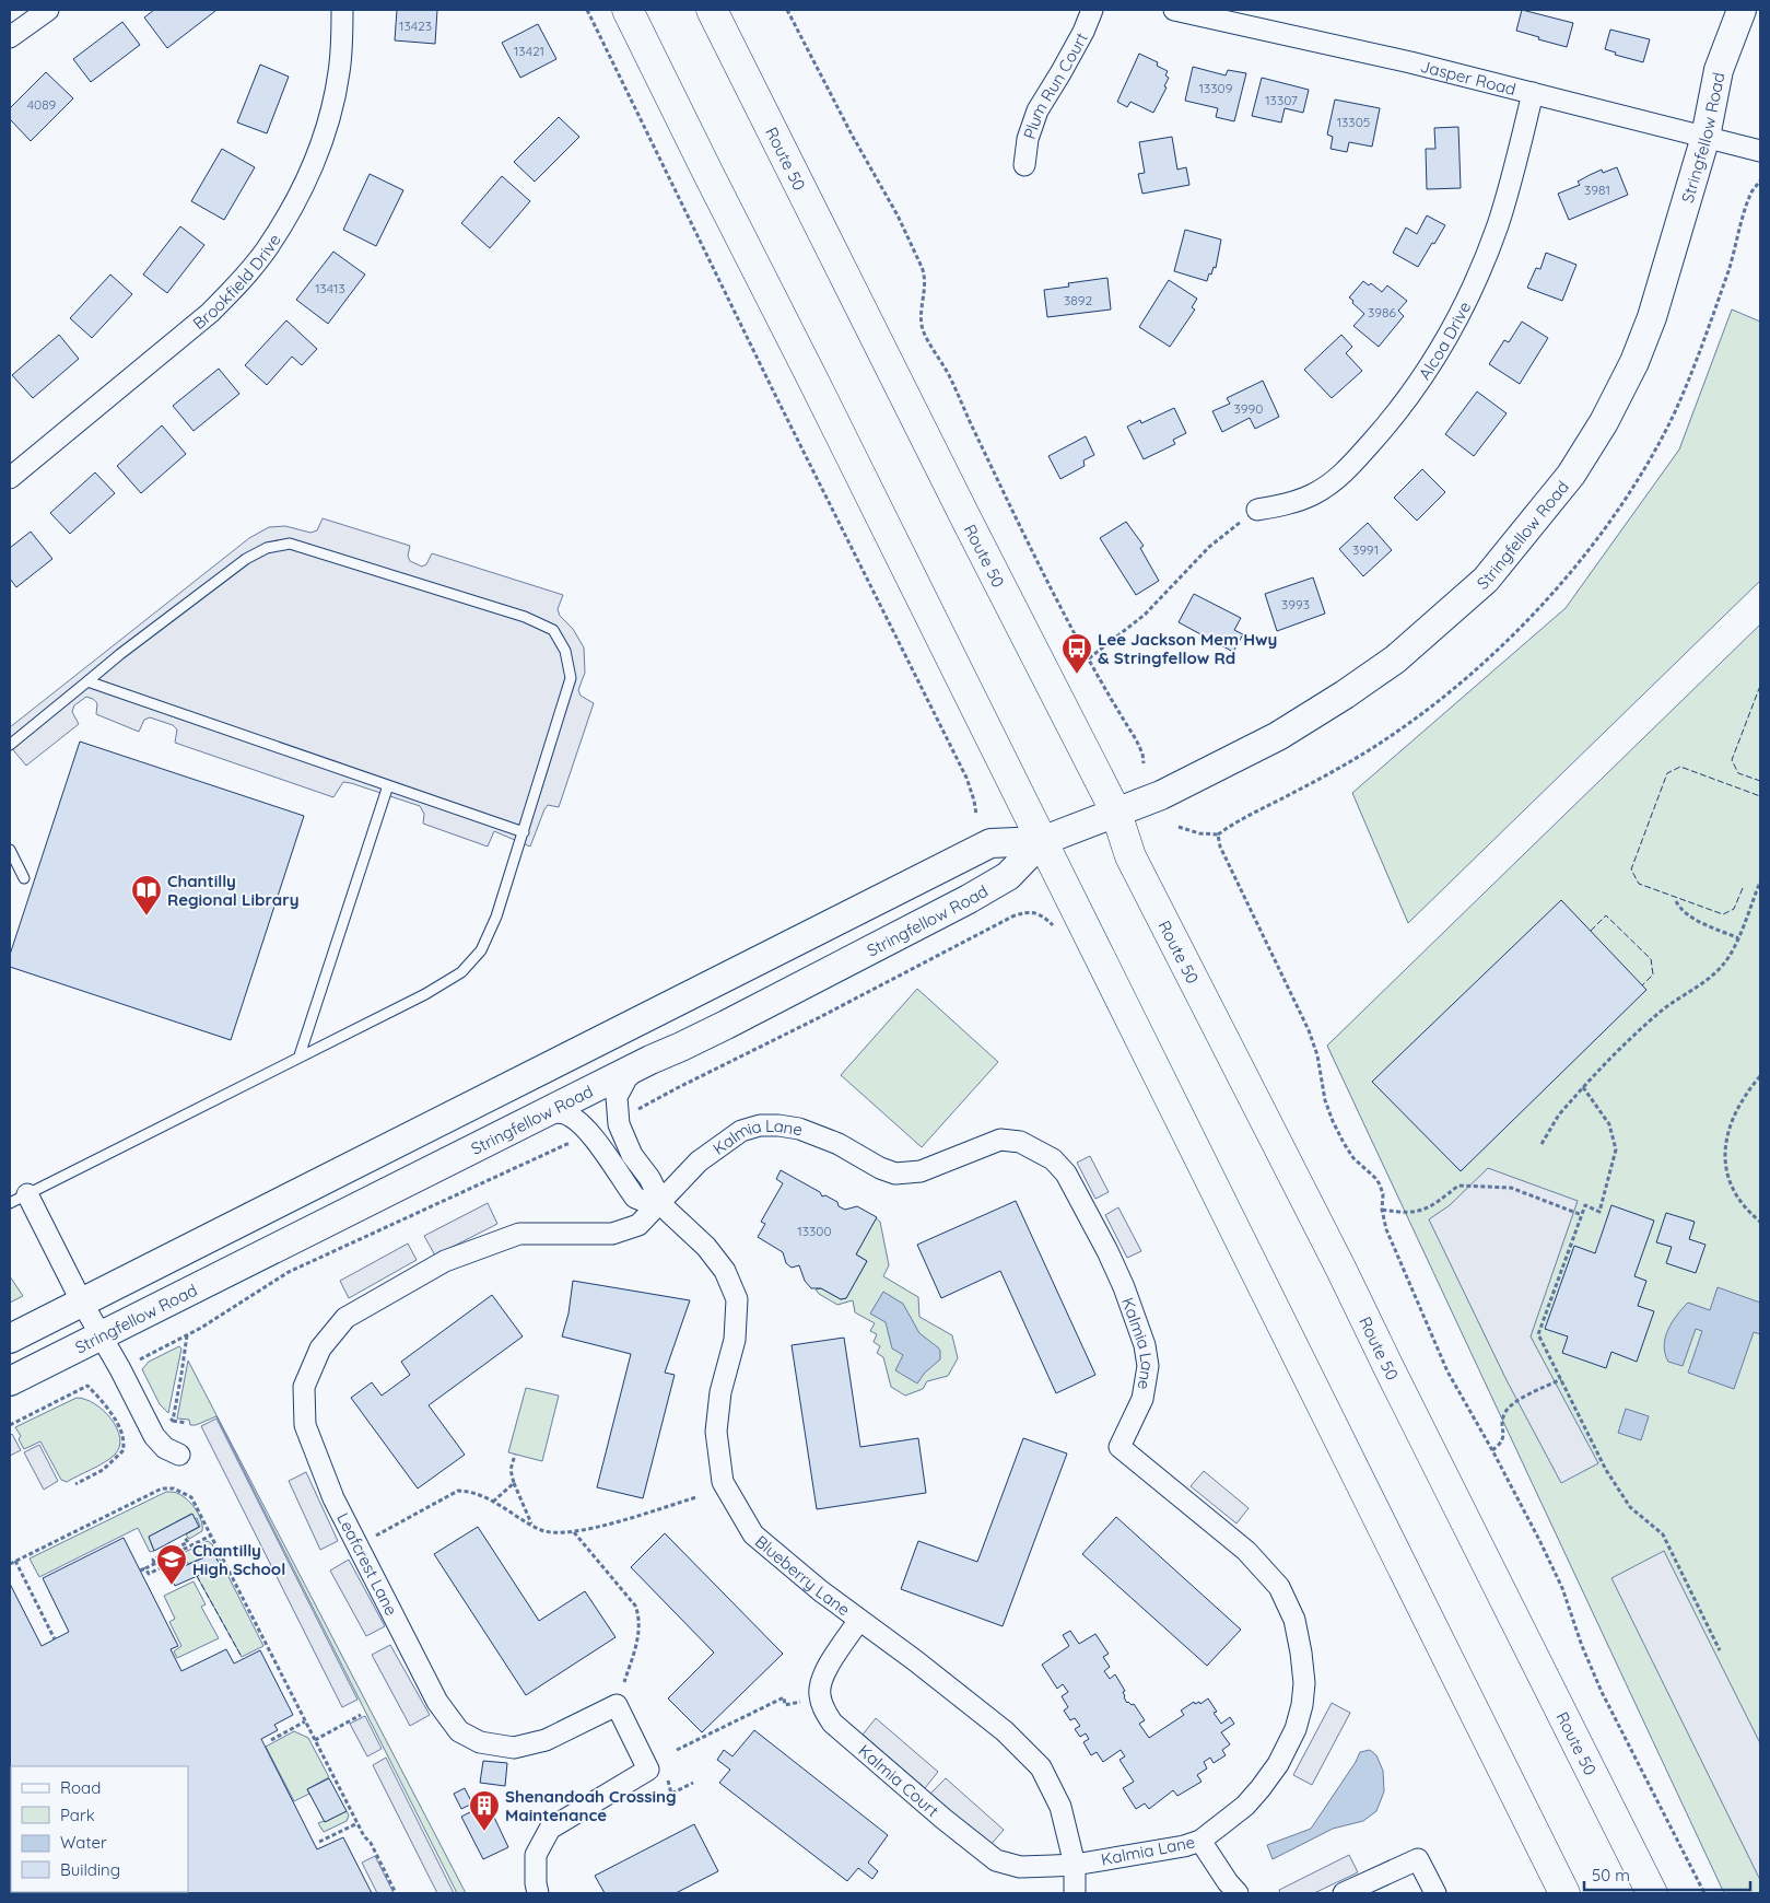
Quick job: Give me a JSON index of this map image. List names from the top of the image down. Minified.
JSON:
{"streets":{"highway":["Route 50"],"main road":["Stringfellow Road"],"street":["Jasper Road","Plum Run Court","Brookfield Drive","Alcoa Drive","Kalmia Lane","Leafcrest Lane","Blueberry Lane","Kalmia Court"]},"crossings":[["Jasper Road","Stringfellow Road"],["Jasper Road","Alcoa Drive"],["Stringfellow Road","Route 50"],["Stringfellow Road","Blueberry Lane"],["Kalmia Lane","Leafcrest Lane"],["Kalmia Lane","Blueberry Lane"],["Kalmia Lane","Kalmia Court"],["Leafcrest Lane","Blueberry Lane"],["Blueberry Lane","Kalmia Court"]],"places":{"bus stop":["Lee Jackson Mem Hwy & Stringfellow Rd"],"library":["Chantilly Regional Library"],"school or university":["Chantilly High School"],"building":["Shenandoah Crossing Maintenance"]},"house_numbers":["13423","13421","13309","13307","4089","13305","3981","13413","3892","3986","3990","3991","3993","13300"],"legend":["Road","Park","Water","Building"],"scale_bar":"50 m"}
